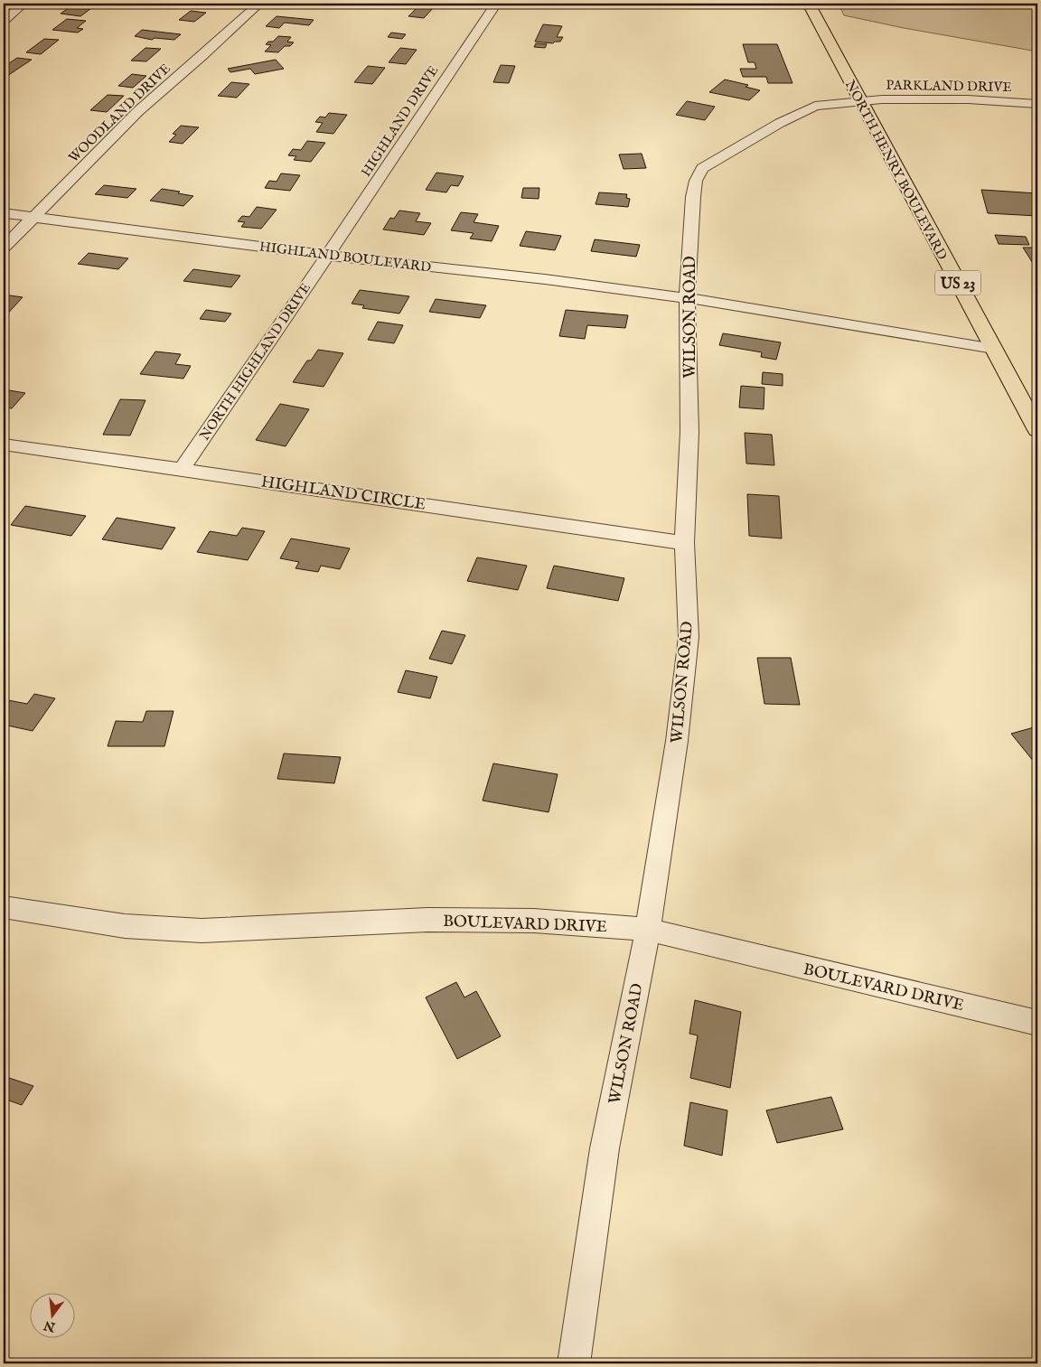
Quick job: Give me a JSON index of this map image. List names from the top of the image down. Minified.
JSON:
{"streets":{"main road":["NORTH HENRY BOULEVARD","US 23"],"street":["PARKLAND DRIVE","WOODLAND DRIVE","HIGHLAND DRIVE","HIGHLAND BOULEVARD","WILSON ROAD","NORTH HIGHLAND DRIVE","HIGHLAND CIRCLE","BOULEVARD DRIVE"]},"crossings":[["PARKLAND DRIVE","NORTH HENRY BOULEVARD"],["PARKLAND DRIVE","WILSON ROAD"],["WOODLAND DRIVE","HIGHLAND BOULEVARD"],["HIGHLAND DRIVE","HIGHLAND BOULEVARD"],["HIGHLAND DRIVE","NORTH HIGHLAND DRIVE"],["NORTH HENRY BOULEVARD","HIGHLAND BOULEVARD"],["NORTH HENRY BOULEVARD","WILSON ROAD"],["HIGHLAND BOULEVARD","WILSON ROAD"],["HIGHLAND BOULEVARD","NORTH HIGHLAND DRIVE"],["WILSON ROAD","HIGHLAND CIRCLE"],["WILSON ROAD","BOULEVARD DRIVE"],["NORTH HIGHLAND DRIVE","HIGHLAND CIRCLE"]],"north":"bottom"}
